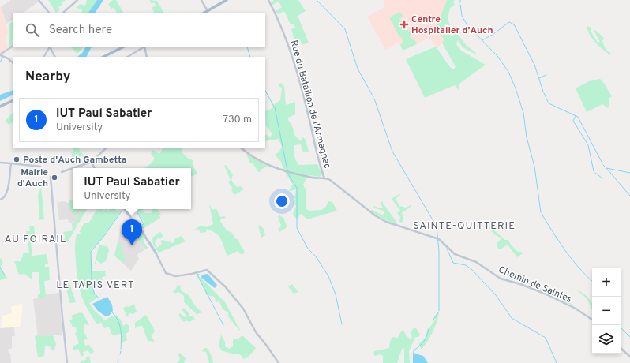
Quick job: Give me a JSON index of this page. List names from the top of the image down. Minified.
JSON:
{"streets":{"street":["Rue du Bataillon de l'Armagnac","Chemin de Saintes"]},"crossings":[["Rue du Bataillon de l'Armagnac","Chemin de Saintes"]],"districts":["SAINTE-QUITTERIE","AU FOIRAIL","LE TAPIS VERT"],"places":{"health":["Centre Hospitalier d'Auch"],"other":["Poste d'Auch Gambetta","Mairie d'Auch"]},"page":{"search":"Search here","heading":"Nearby","list":[{"mark":"1","name":"IUT Paul Sabatier","note":"University","value":"730 m"}],"popup":["IUT Paul Sabatier","University"],"pins":"1","map_buttons":["+","−"]}}
